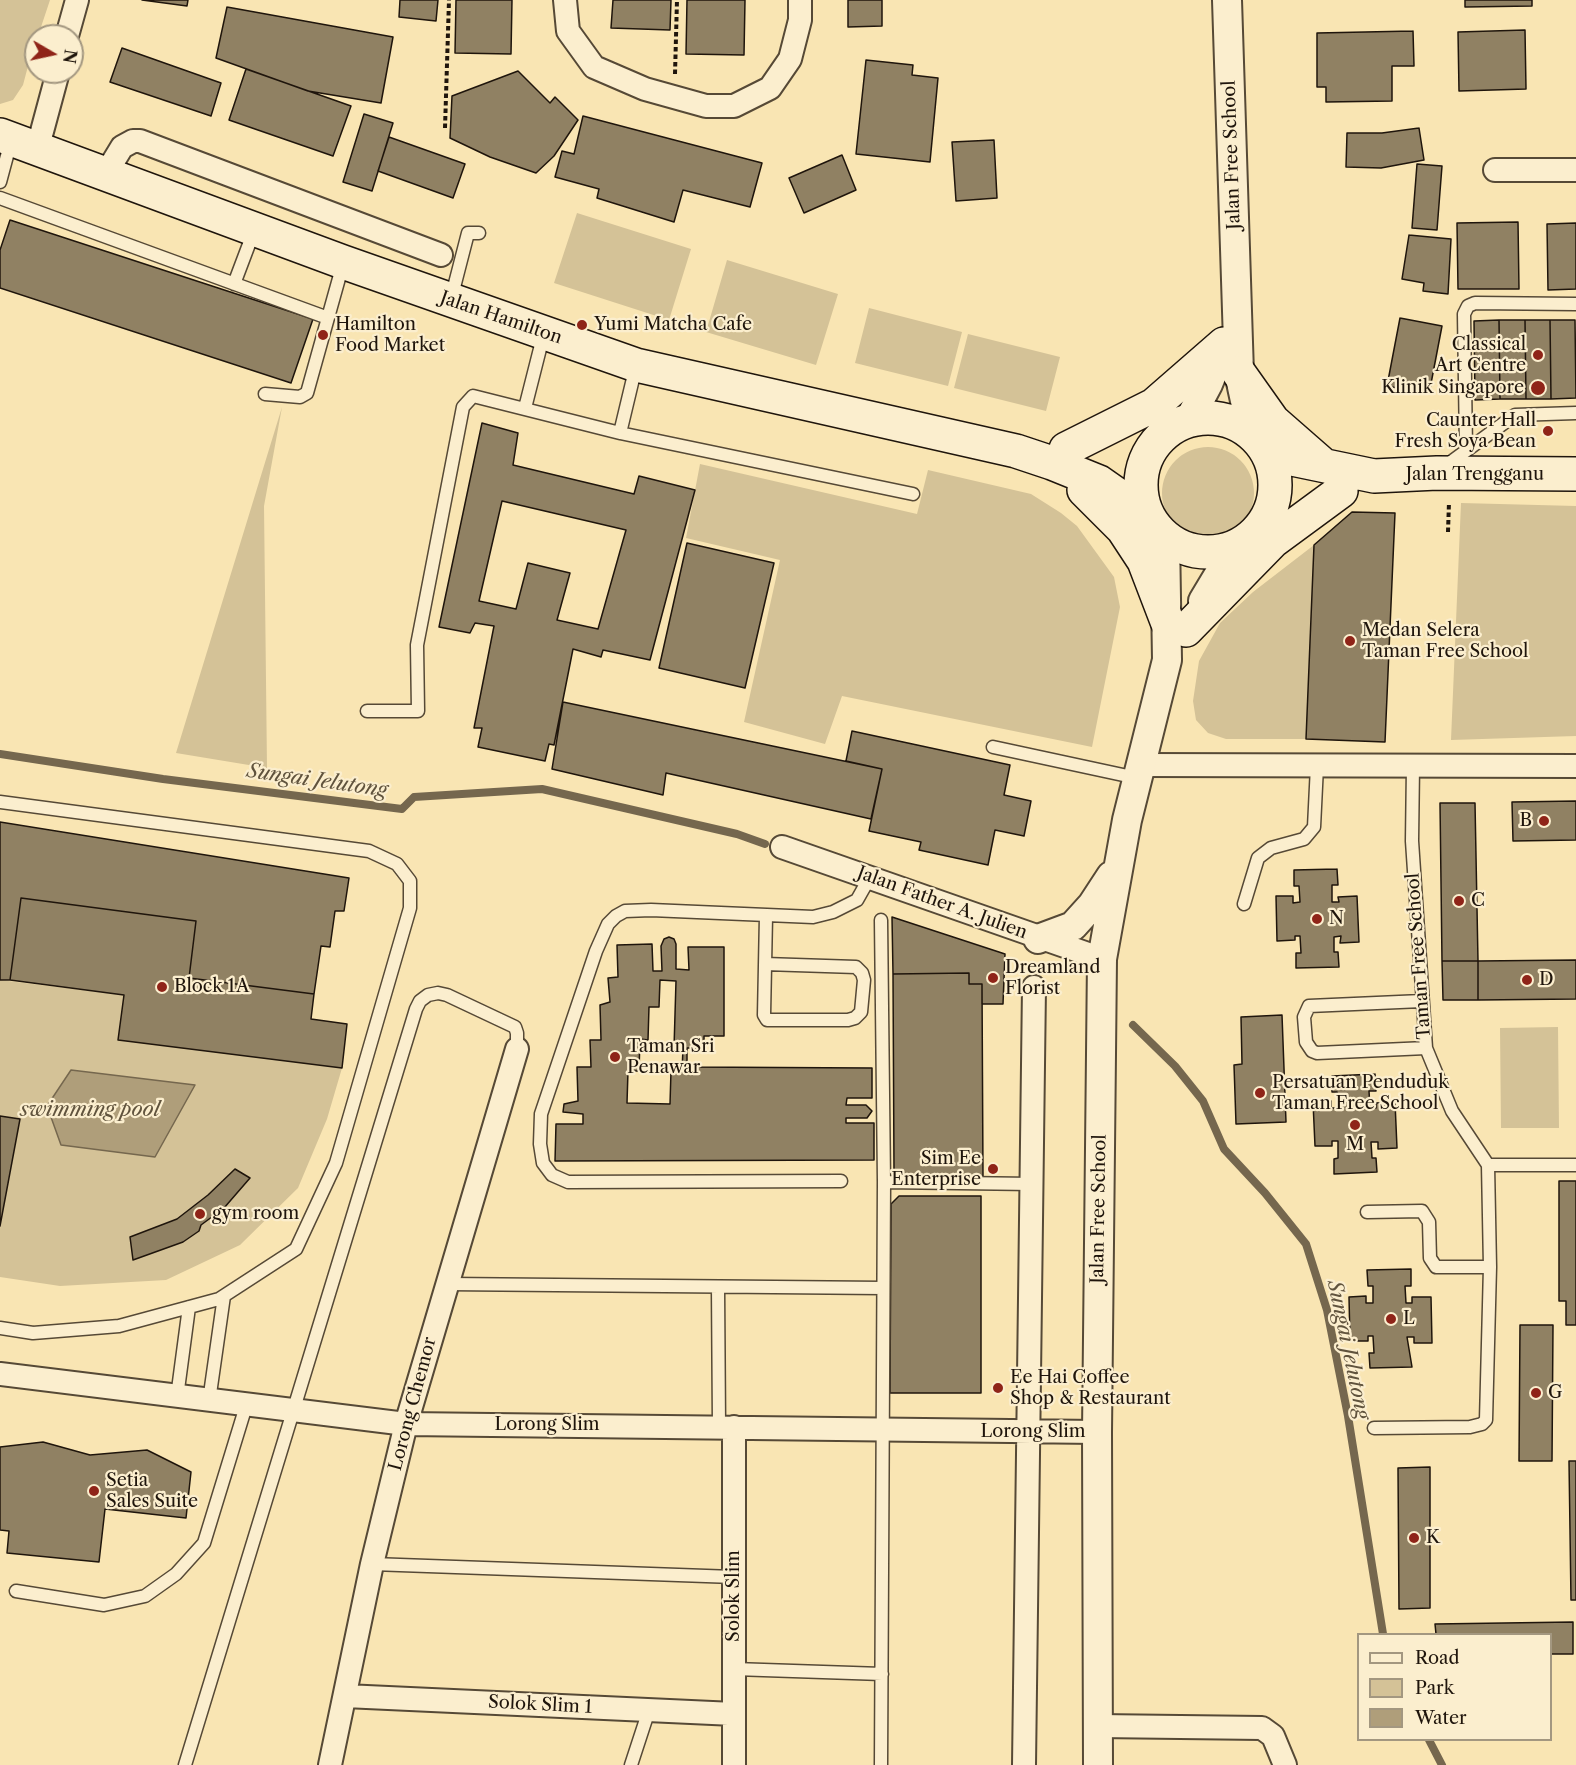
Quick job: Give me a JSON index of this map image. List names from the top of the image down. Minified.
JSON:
{"streets":{"main road":["Jalan Hamilton","Jalan Trengganu"],"street":["Jalan Free School","Jalan Father A. Julien","Lorong Chemor","Lorong Slim","Solok Slim","Solok Slim 1"],"lane":["Taman Free School"]},"crossings":[["Jalan Free School","Jalan Hamilton"],["Jalan Free School","Jalan Trengganu"],["Jalan Free School","Jalan Father A. Julien"],["Jalan Free School","Lorong Slim"],["Jalan Hamilton","Jalan Trengganu"],["Lorong Chemor","Lorong Slim"],["Lorong Chemor","Solok Slim 1"],["Lorong Slim","Solok Slim"],["Solok Slim","Solok Slim 1"]],"water":["Sungai Jelutong","swimming pool"],"places":["Yumi Matcha Cafe","Hamilton Food Market","Classical Art Centre","Klinik Singapore","Caunter Hall Fresh Soya Bean","Medan Selera Taman Free School","B","C","N","Dreamland Florist","D","Block 1A","Taman Sri Penawar","Persatuan Penduduk Taman Free School","M","Sim Ee Enterprise","gym room","L","Ee Hai Coffee Shop & Restaurant","G","Setia Sales Suite","K"],"legend":["Road","Park","Water"],"north":"right"}
